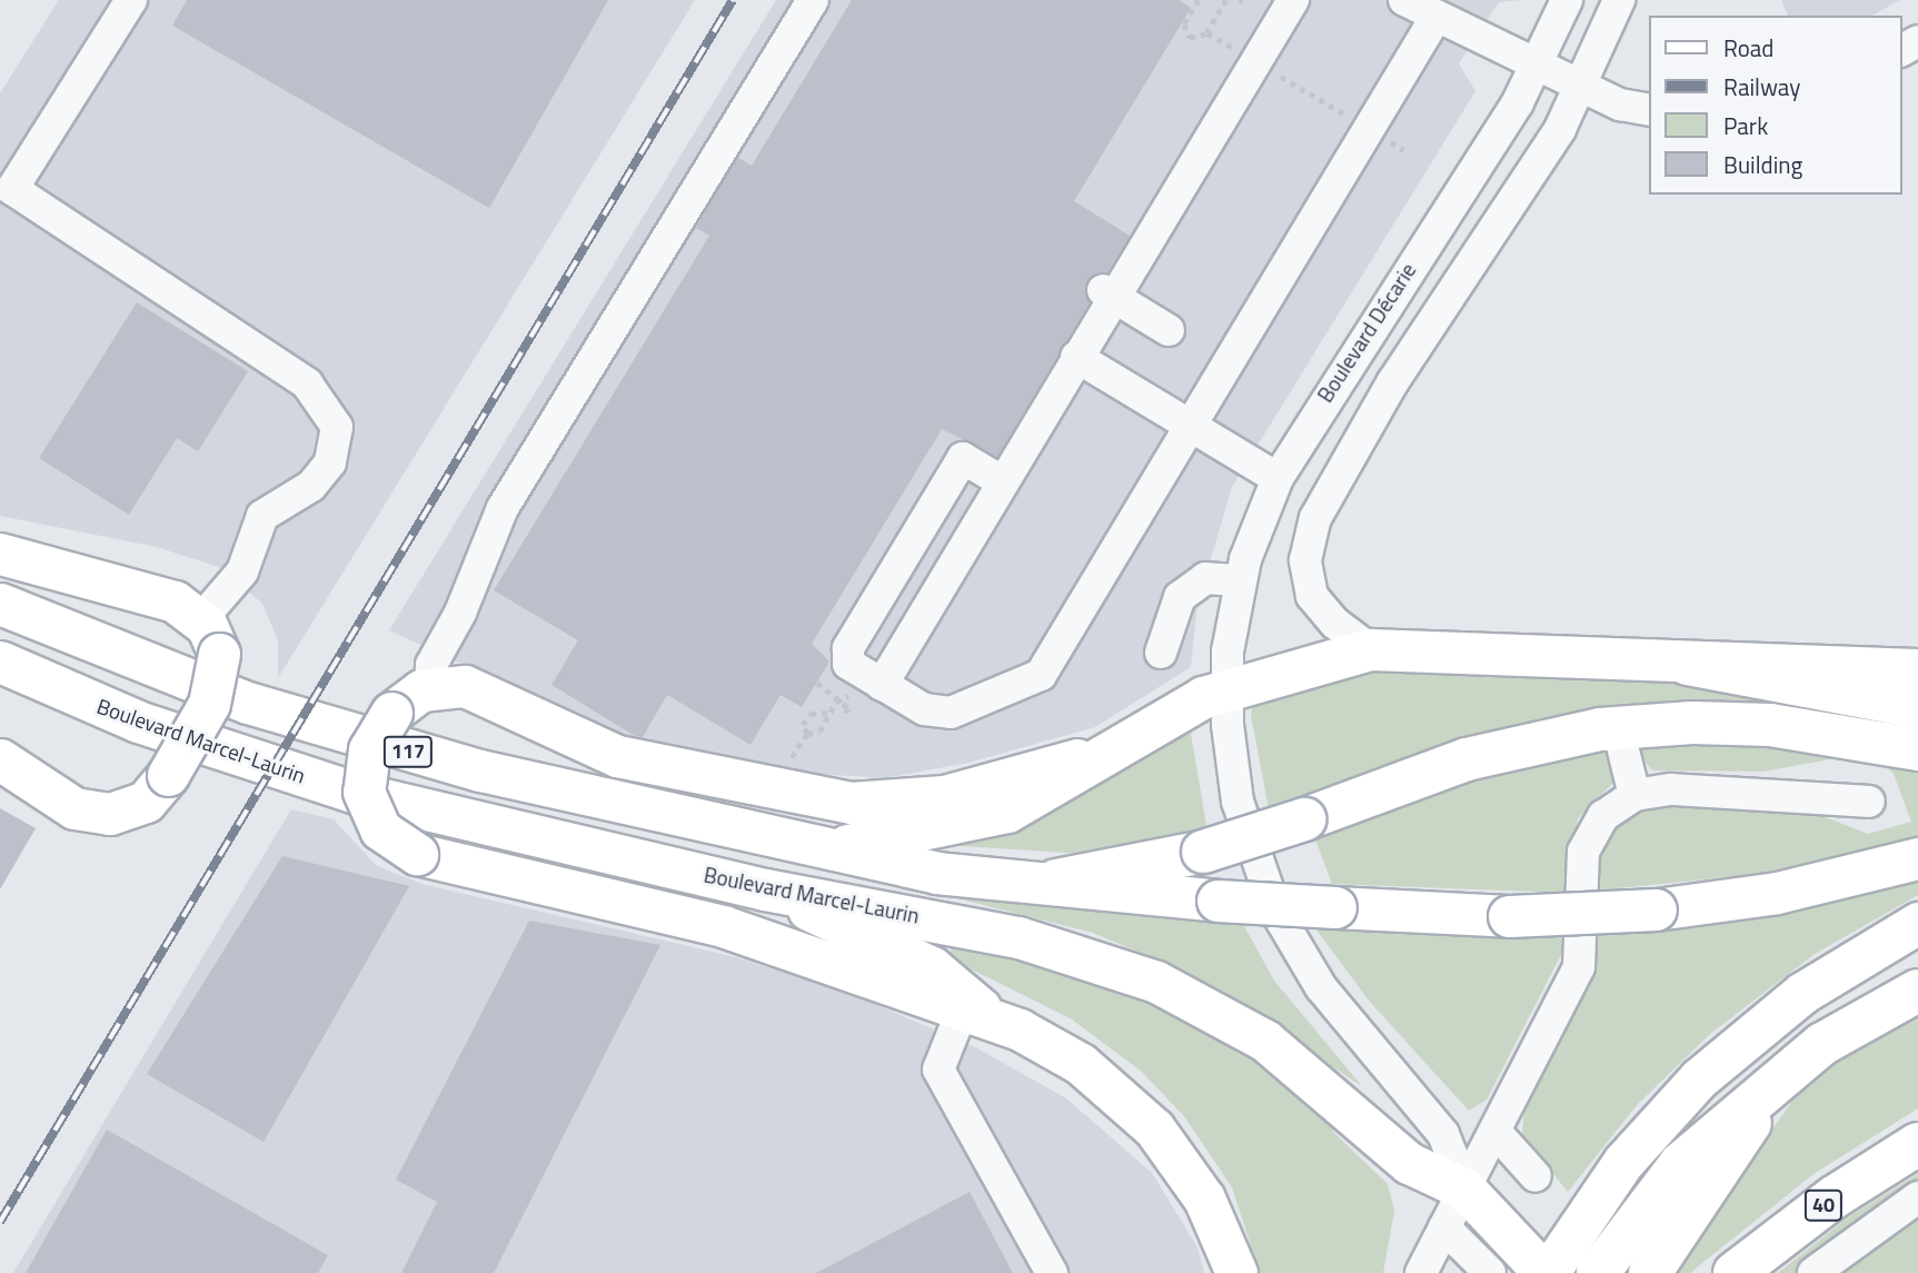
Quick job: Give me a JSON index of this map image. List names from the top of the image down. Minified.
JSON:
{"streets":{"highway":["40"],"main road":["Boulevard Marcel-Laurin","117"],"street":["Boulevard Décarie"]},"crossings":[["Boulevard Décarie","Boulevard Marcel-Laurin"]],"legend":["Road","Railway","Park","Building"]}
